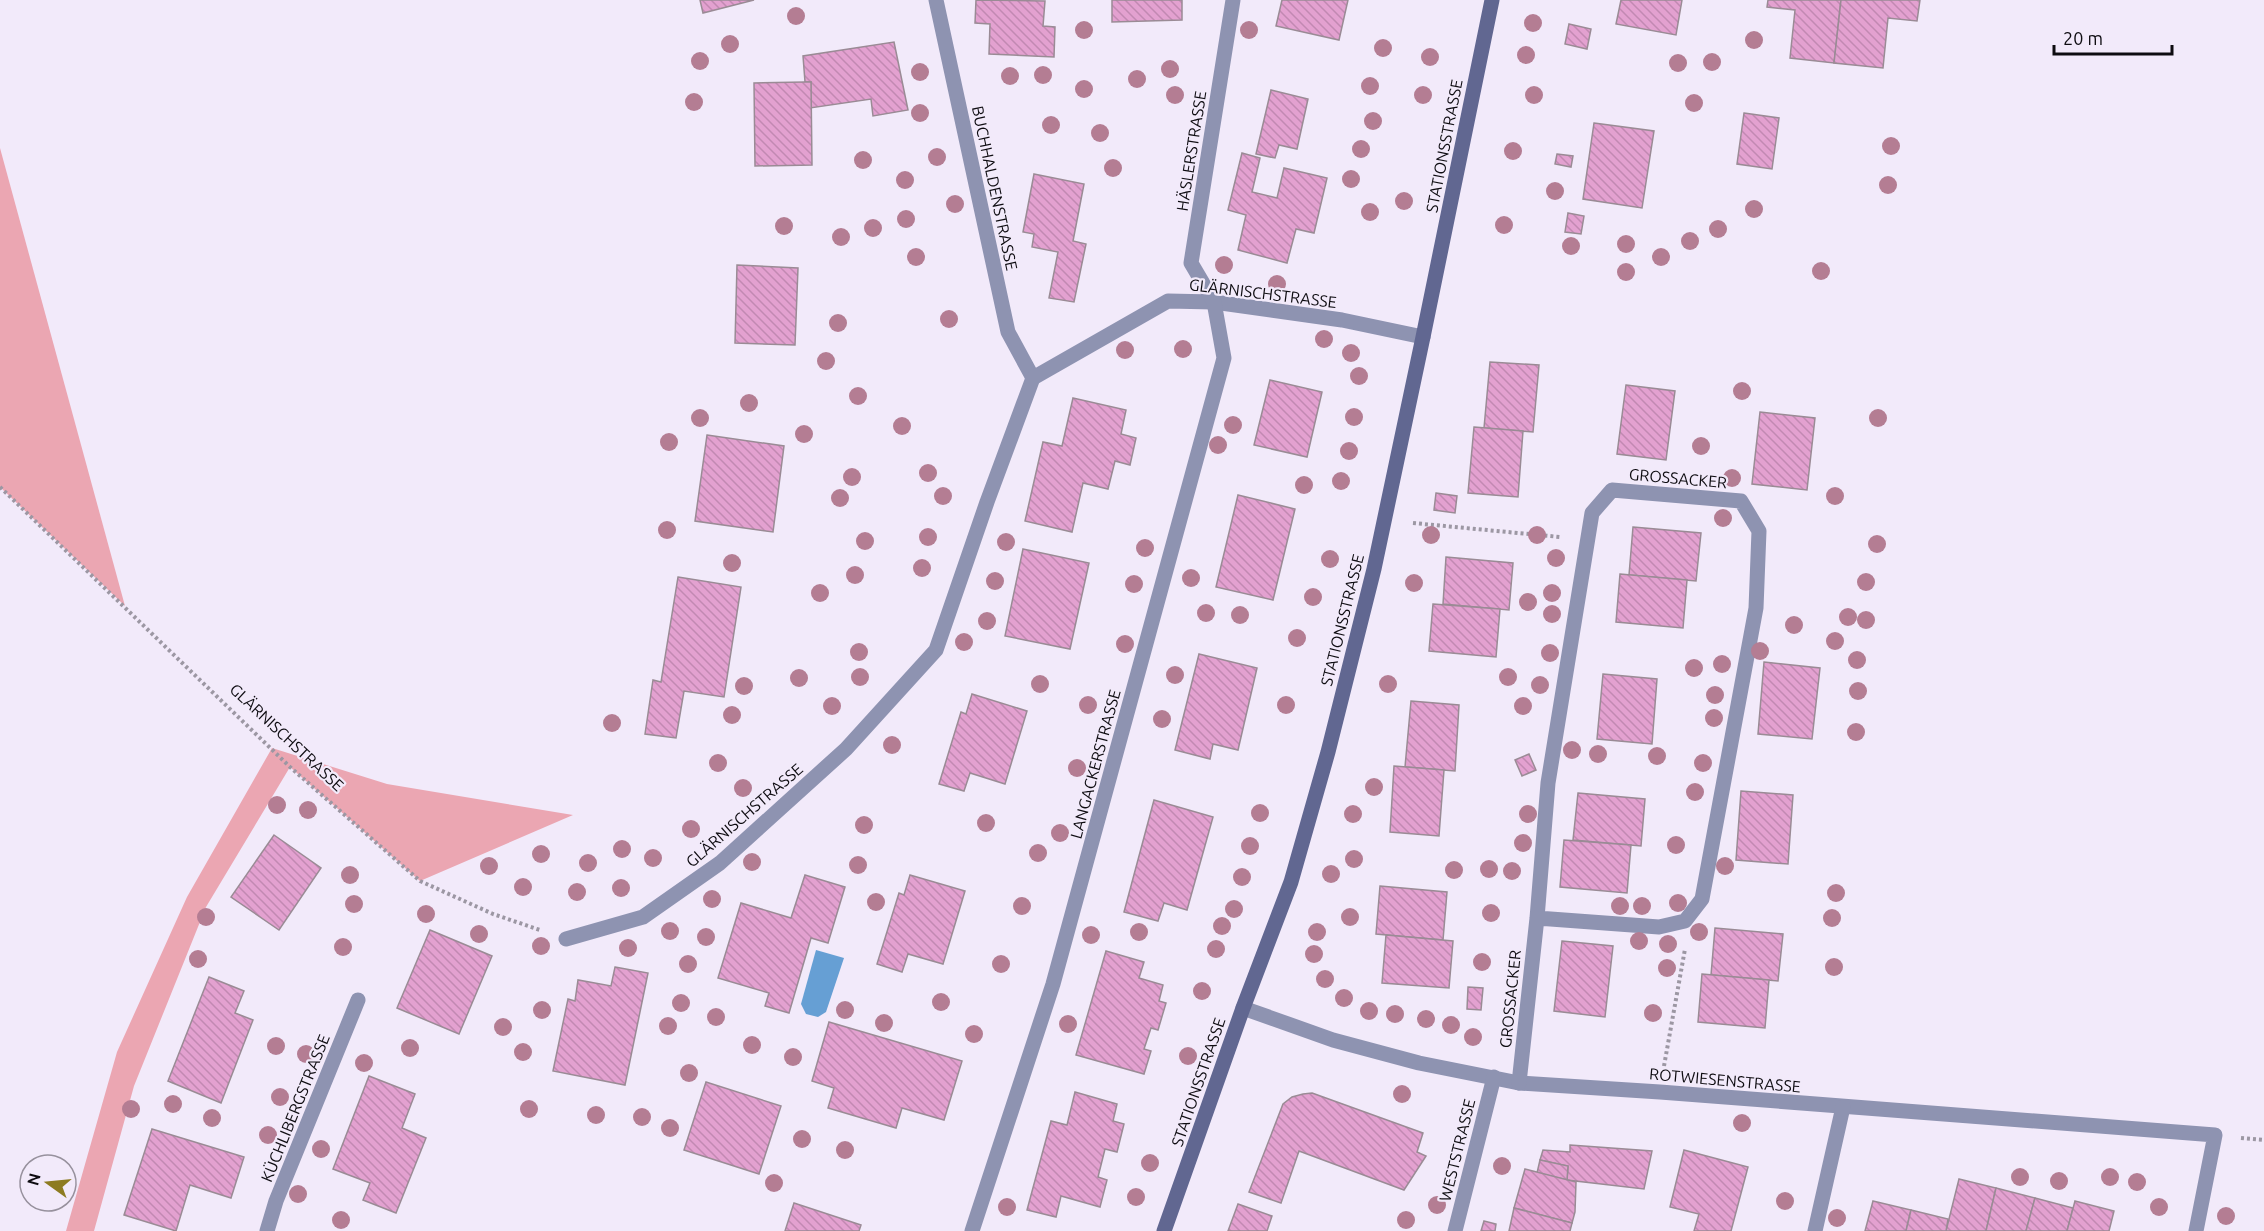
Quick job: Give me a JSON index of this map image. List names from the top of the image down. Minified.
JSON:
{"streets":{"street":["STATIONSSTRASSE","HÄSLERSTRASSE","BUCHHALDENSTRASSE","GLÄRNISCHSTRASSE","GROSSACKER","LANGACKERSTRASSE","ROTWIESENSTRASSE","KÜCHLIBERGSTRASSE","WESTSTRASSE"]},"crossings":[["STATIONSSTRASSE","GLÄRNISCHSTRASSE"],["STATIONSSTRASSE","ROTWIESENSTRASSE"],["HÄSLERSTRASSE","GLÄRNISCHSTRASSE"],["HÄSLERSTRASSE","LANGACKERSTRASSE"],["BUCHHALDENSTRASSE","GLÄRNISCHSTRASSE"],["GLÄRNISCHSTRASSE","LANGACKERSTRASSE"],["GROSSACKER","ROTWIESENSTRASSE"],["ROTWIESENSTRASSE","WESTSTRASSE"]],"scale_bar":"20 m","north":"left"}
